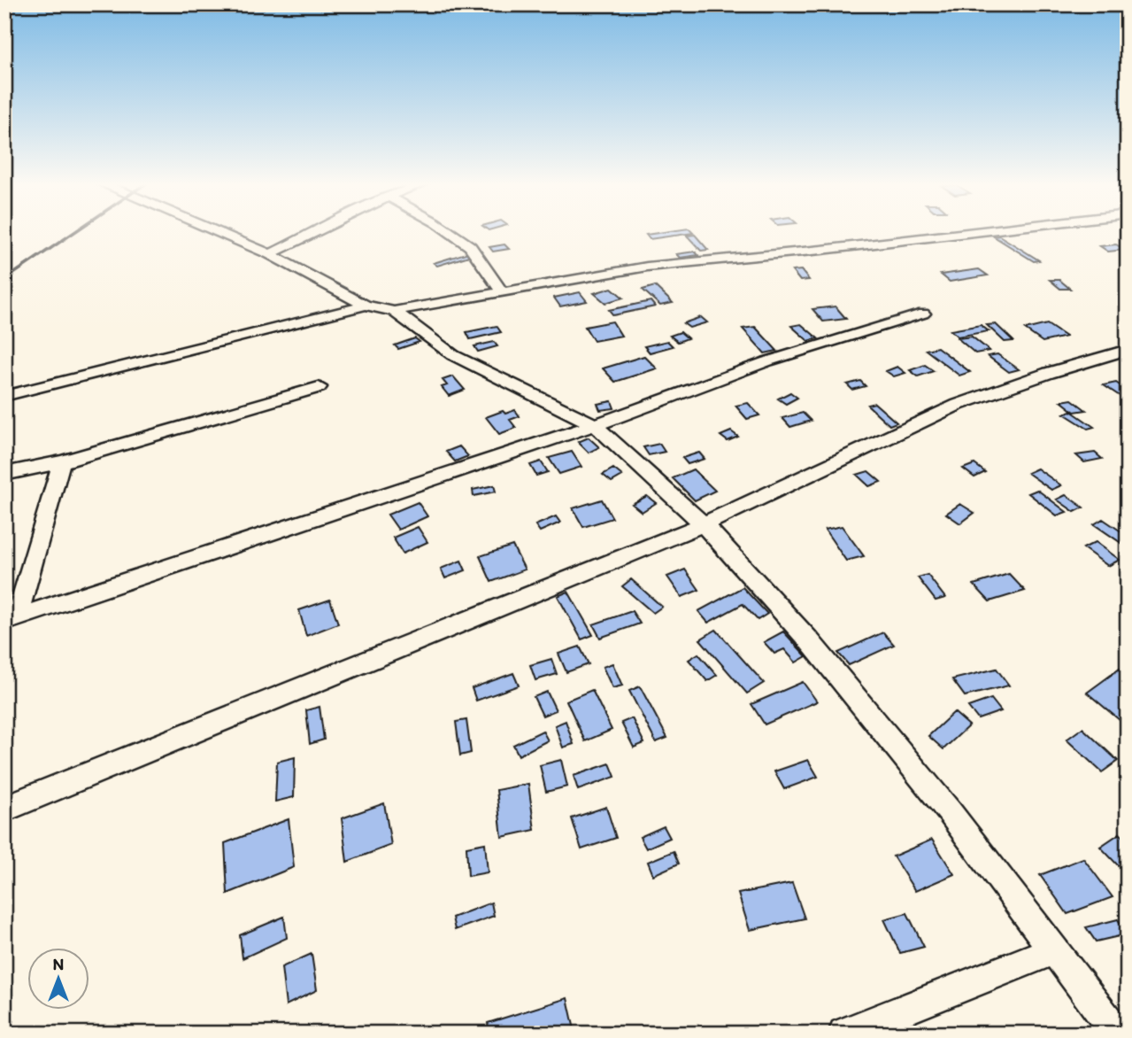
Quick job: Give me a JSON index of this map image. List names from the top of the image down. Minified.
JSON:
{"north":"top"}
